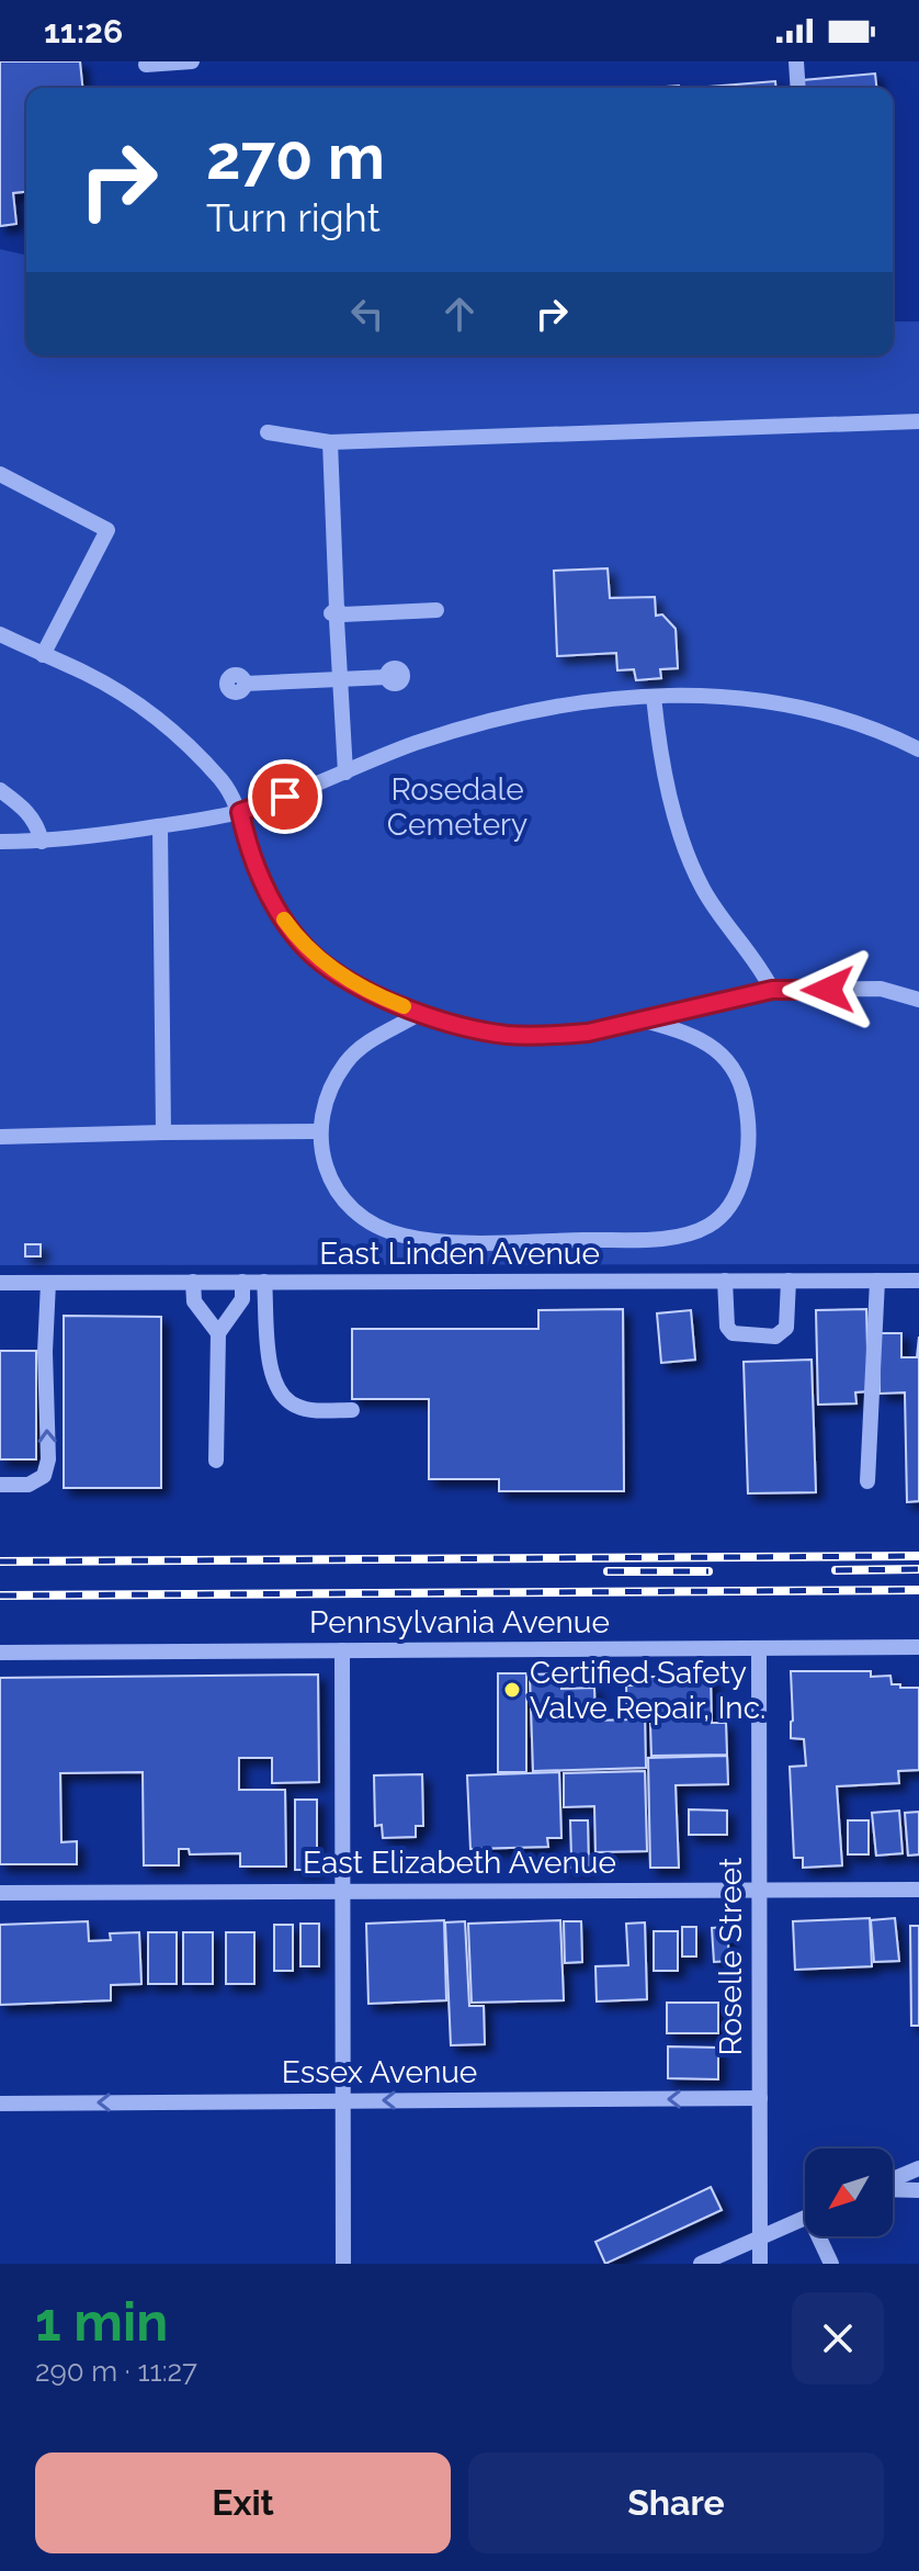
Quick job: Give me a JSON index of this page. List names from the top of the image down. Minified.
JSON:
{"streets":{"street":["East Linden Avenue","Pennsylvania Avenue","East Elizabeth Avenue","Roselle Street","Essex Avenue"]},"crossings":[["Pennsylvania Avenue","Roselle Street"],["East Elizabeth Avenue","Roselle Street"],["Roselle Street","Essex Avenue"]],"one_way":["Essex Avenue"],"parks":["Rosedale Cemetery"],"places":["Certified Safety Valve Repair, Inc."],"north":"bottom left","page":{"status":"11:26","turn":["270 m","Turn right"],"heading":["1 min","290 m · 11:27"],"buttons":["Exit","Share"]}}
